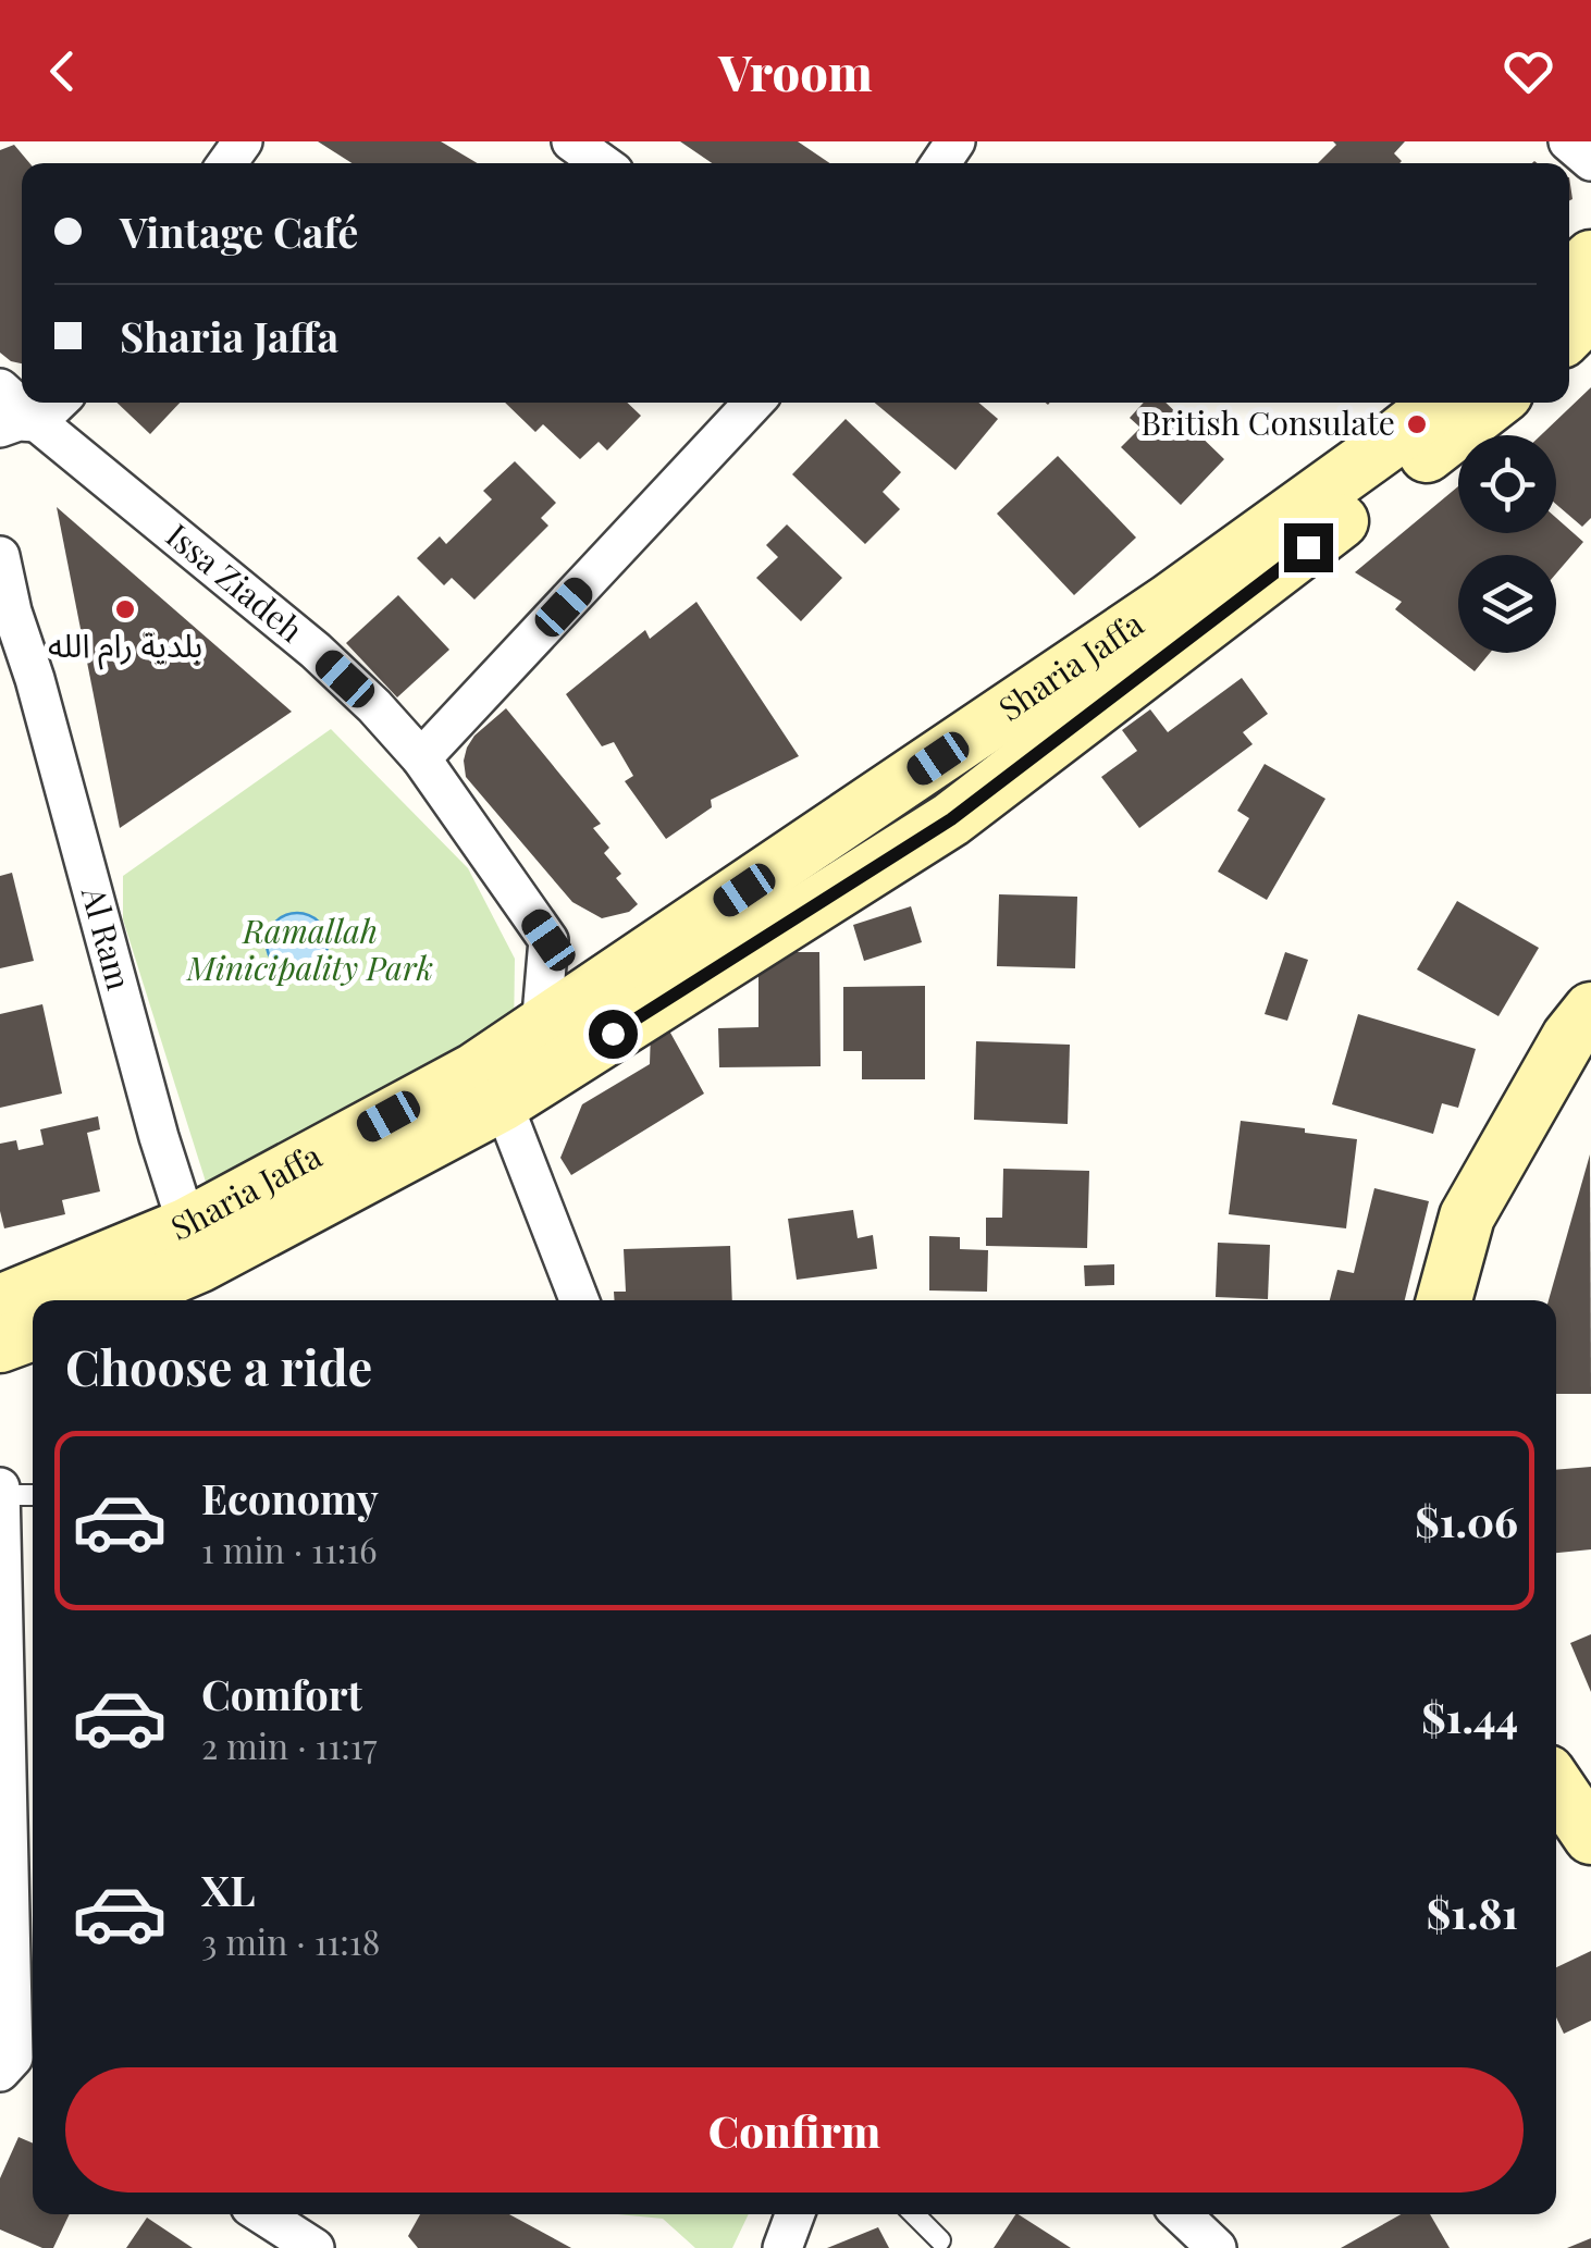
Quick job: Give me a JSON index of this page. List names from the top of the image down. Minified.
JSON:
{"streets":{"main road":["Sharia Jaffa"],"street":["Issa Ziadeh","Al Ram"]},"crossings":[["Sharia Jaffa","Al Ram"]],"parks":["Ramallah Minicipality Park"],"places":["British Consulate","بلدية رام الله"],"page":{"header":"Vroom","banner":["Vintage Café","Sharia Jaffa"],"heading":"Choose a ride","list":[{"name":"Economy","note":"1 min · 11:16","value":"$1.06"},{"name":"Comfort","note":"2 min · 11:17","value":"$1.44"},{"name":"XL","note":"3 min · 11:18","value":"$1.81"}],"buttons":"Confirm"}}
